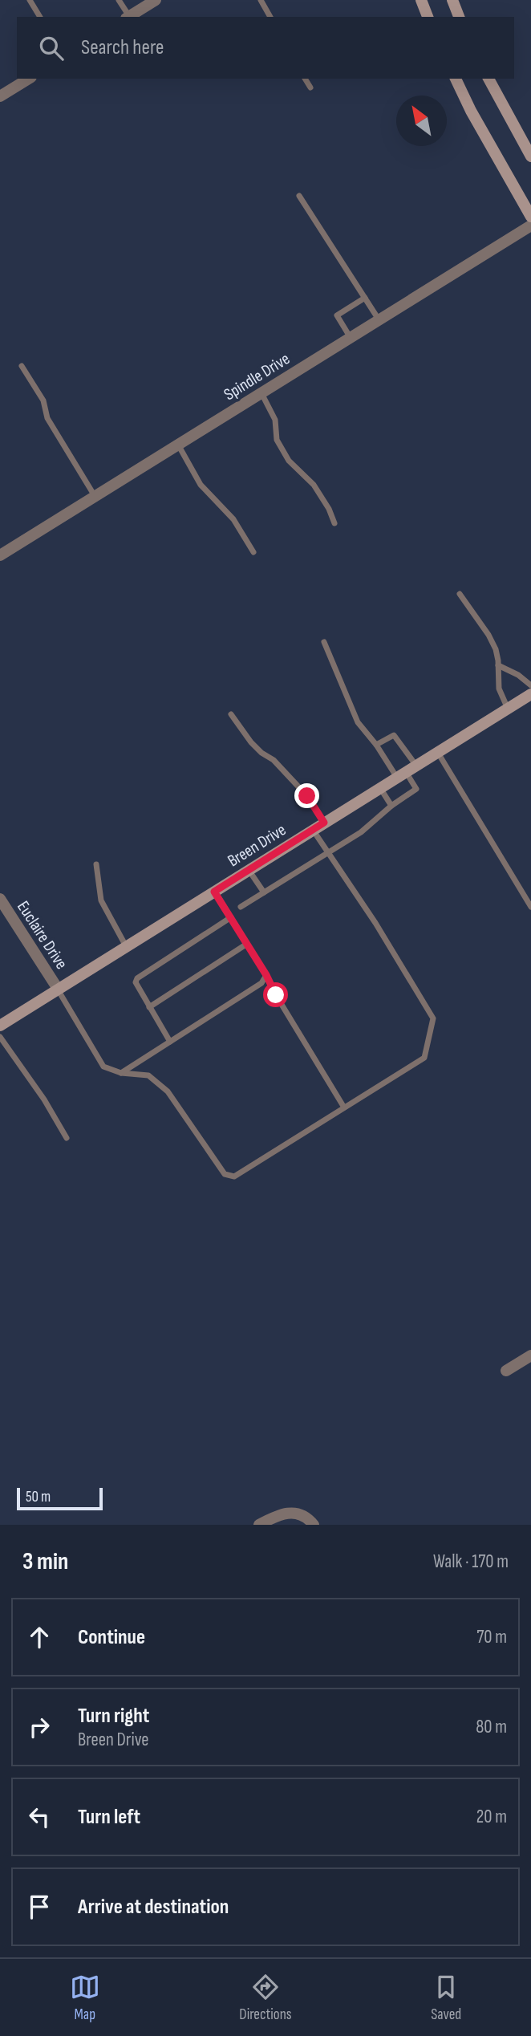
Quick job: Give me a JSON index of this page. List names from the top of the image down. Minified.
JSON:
{"streets":{"street":["Spindle Drive","Breen Drive","Euclaire Drive"]},"crossings":[["Breen Drive","Euclaire Drive"]],"scale_bar":"50 m","north":"top left","page":{"search":"Search here","scale":"50 m","heading":["3 min","Walk · 170 m"],"list":[["Continue","70 m"],["Turn right","Breen Drive","80 m"],["Turn left","20 m"],"Arrive at destination"],"nav":["Map","Directions","Saved"]}}
